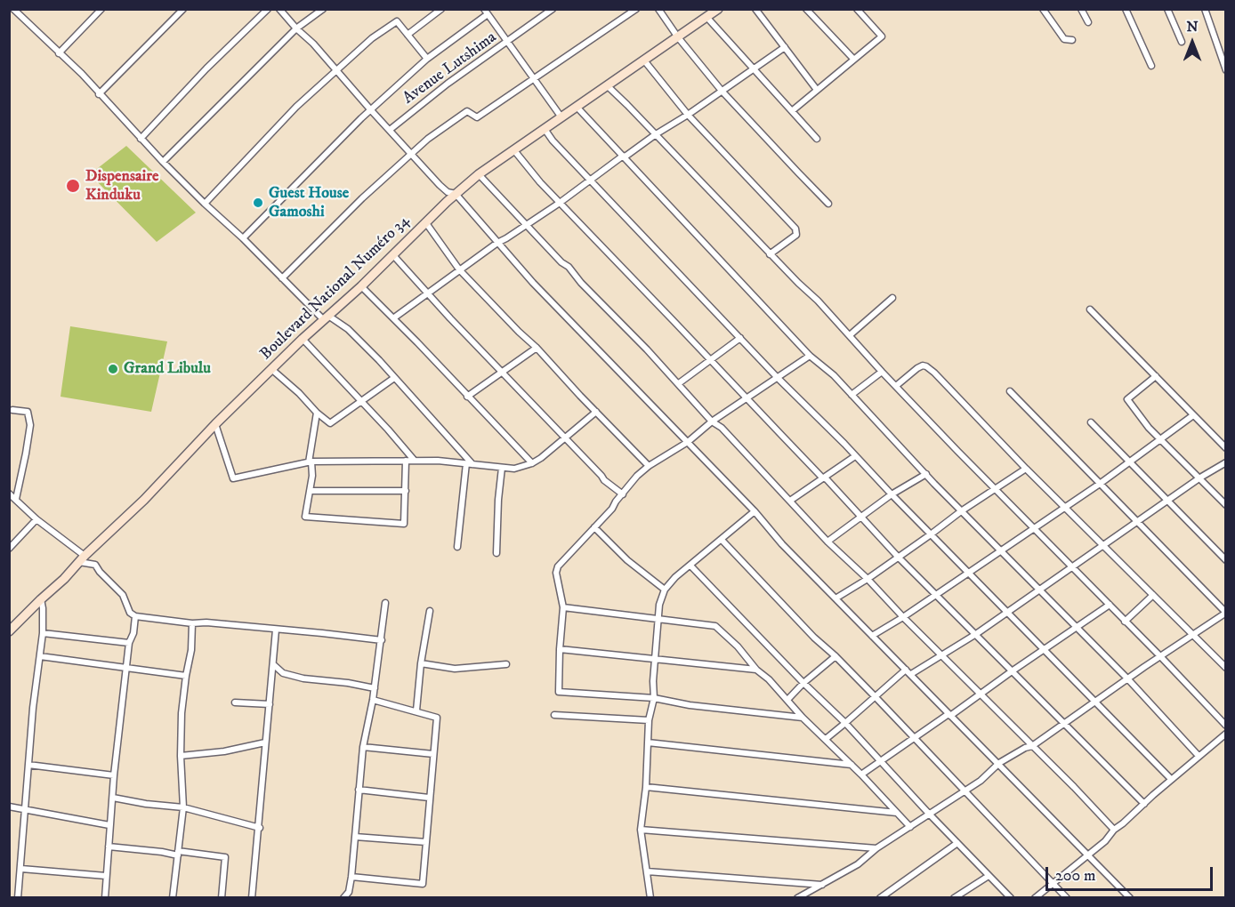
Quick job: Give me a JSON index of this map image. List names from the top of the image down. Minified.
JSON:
{"streets":{"main road":["Boulevard National Numéro 34"],"street":["Avenue Lutshima"]},"places":["Dispensaire Kinduku","Guest House Gamoshi","Grand Libulu"],"scale_bar":"200 m","north":"top"}
